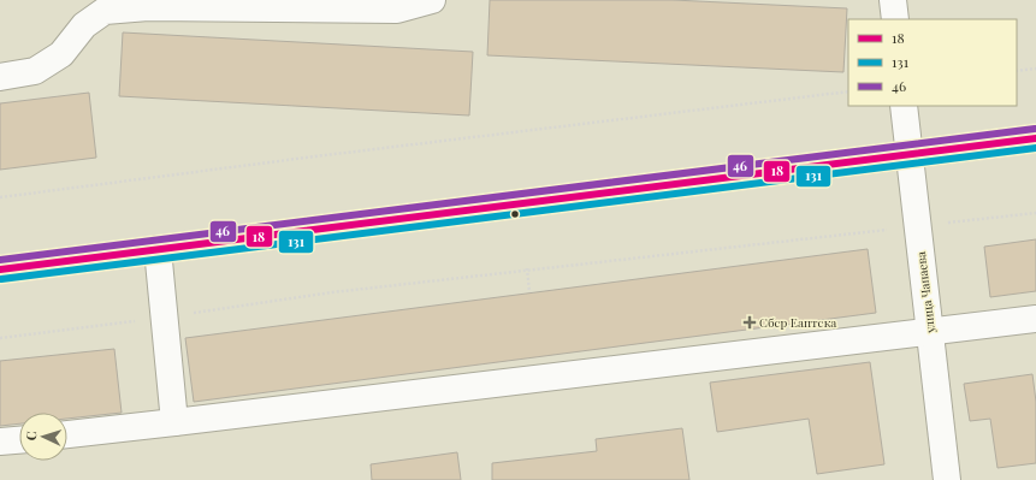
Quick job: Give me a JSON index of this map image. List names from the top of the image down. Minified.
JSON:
{"streets":{"main road":["улица Чапаева"]},"places":{"health":["Сбер Еаптека"]},"lines":["transit line 46","transit line 18","transit line 131"],"legend":["18","131","46"],"north":"left"}
